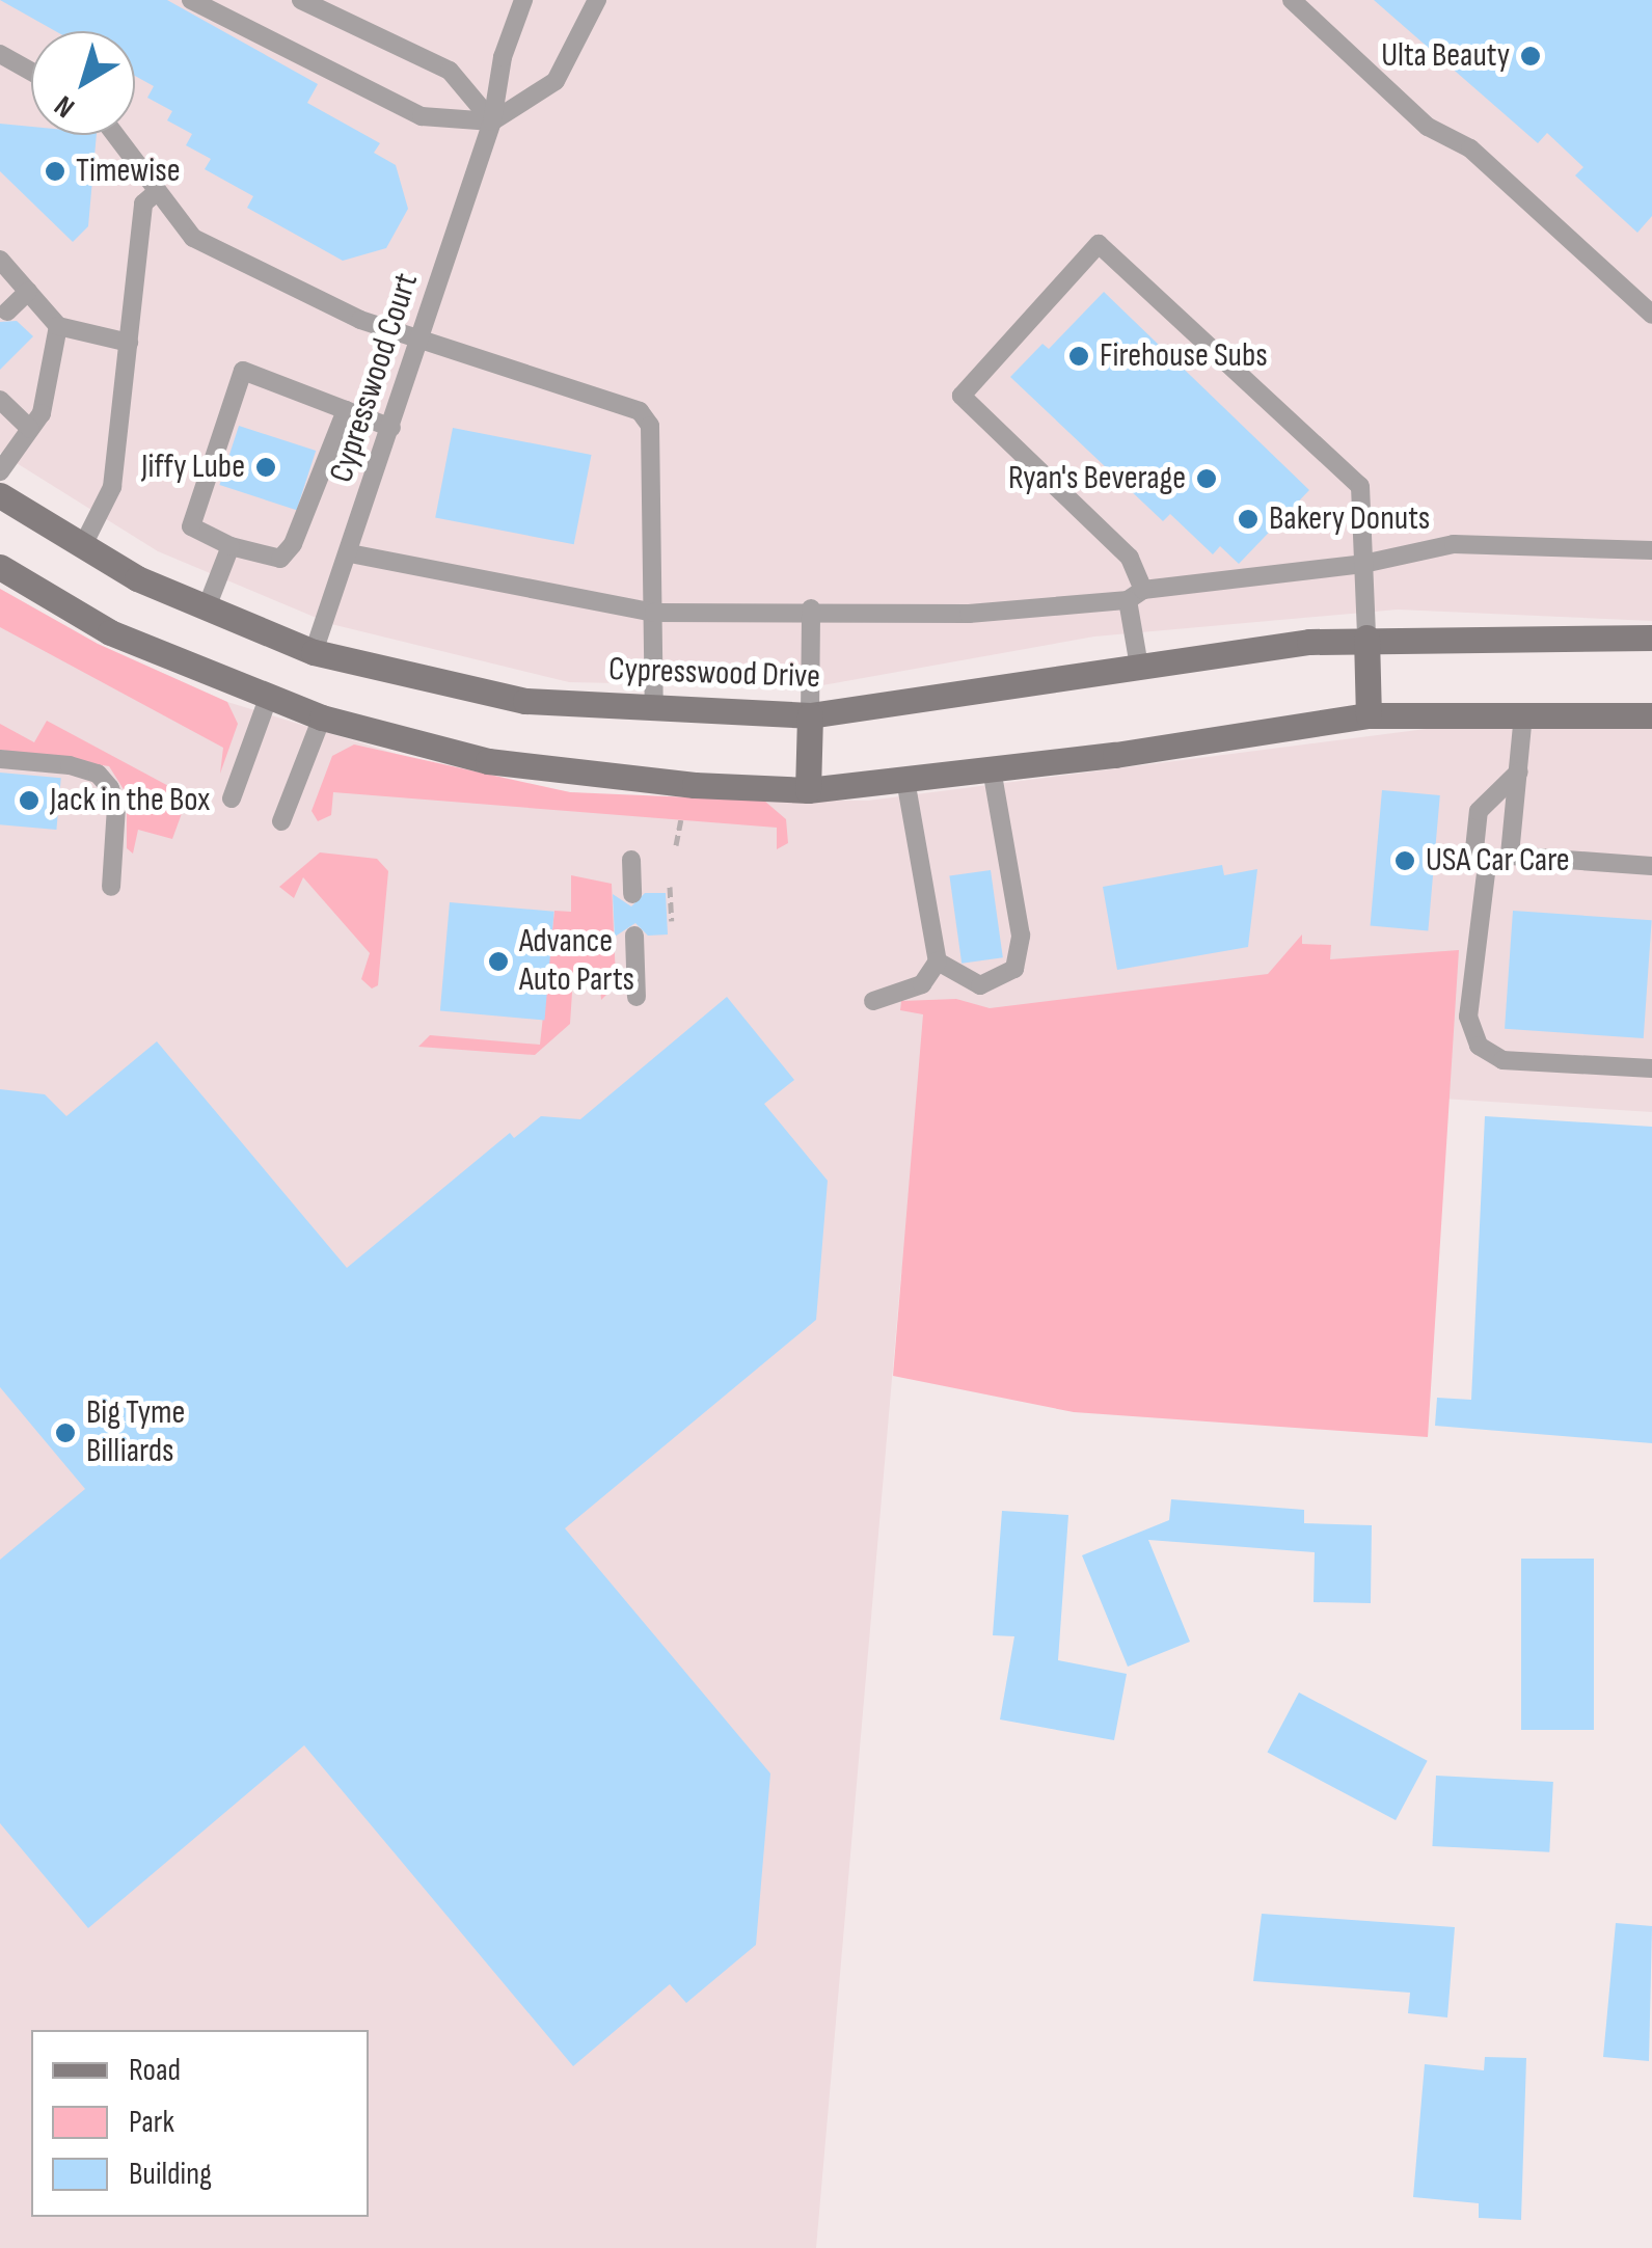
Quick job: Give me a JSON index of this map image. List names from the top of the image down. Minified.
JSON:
{"streets":{"main road":["Cypresswood Drive"],"lane":["Cypresswood Court"]},"crossings":[["Cypresswood Court","Cypresswood Drive"]],"places":["Ulta Beauty","Timewise","Firehouse Subs","Jiffy Lube","Ryan's Beverage","Bakery Donuts","Jack in the Box","USA Car Care","Advance Auto Parts","Big Tyme Billiards"],"legend":["Road","Park","Building"],"north":"bottom left"}
